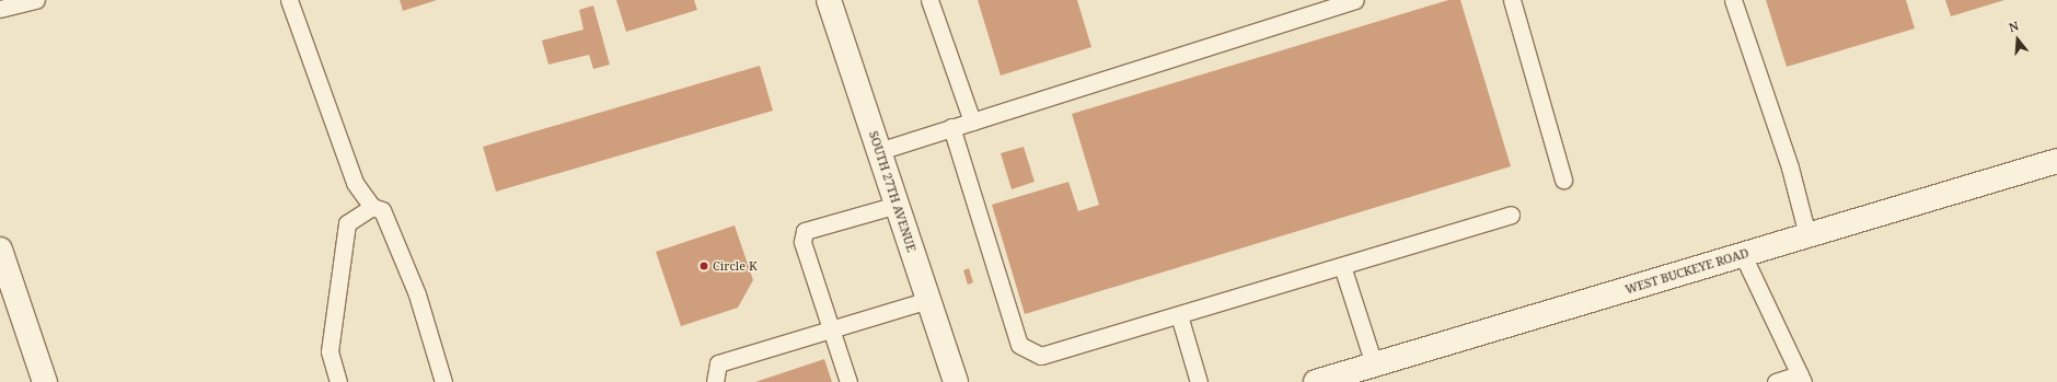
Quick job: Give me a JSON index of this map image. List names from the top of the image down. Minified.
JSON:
{"streets":{"main road":["SOUTH 27TH AVENUE","WEST BUCKEYE ROAD"]},"places":["Circle K"],"north":"top"}
